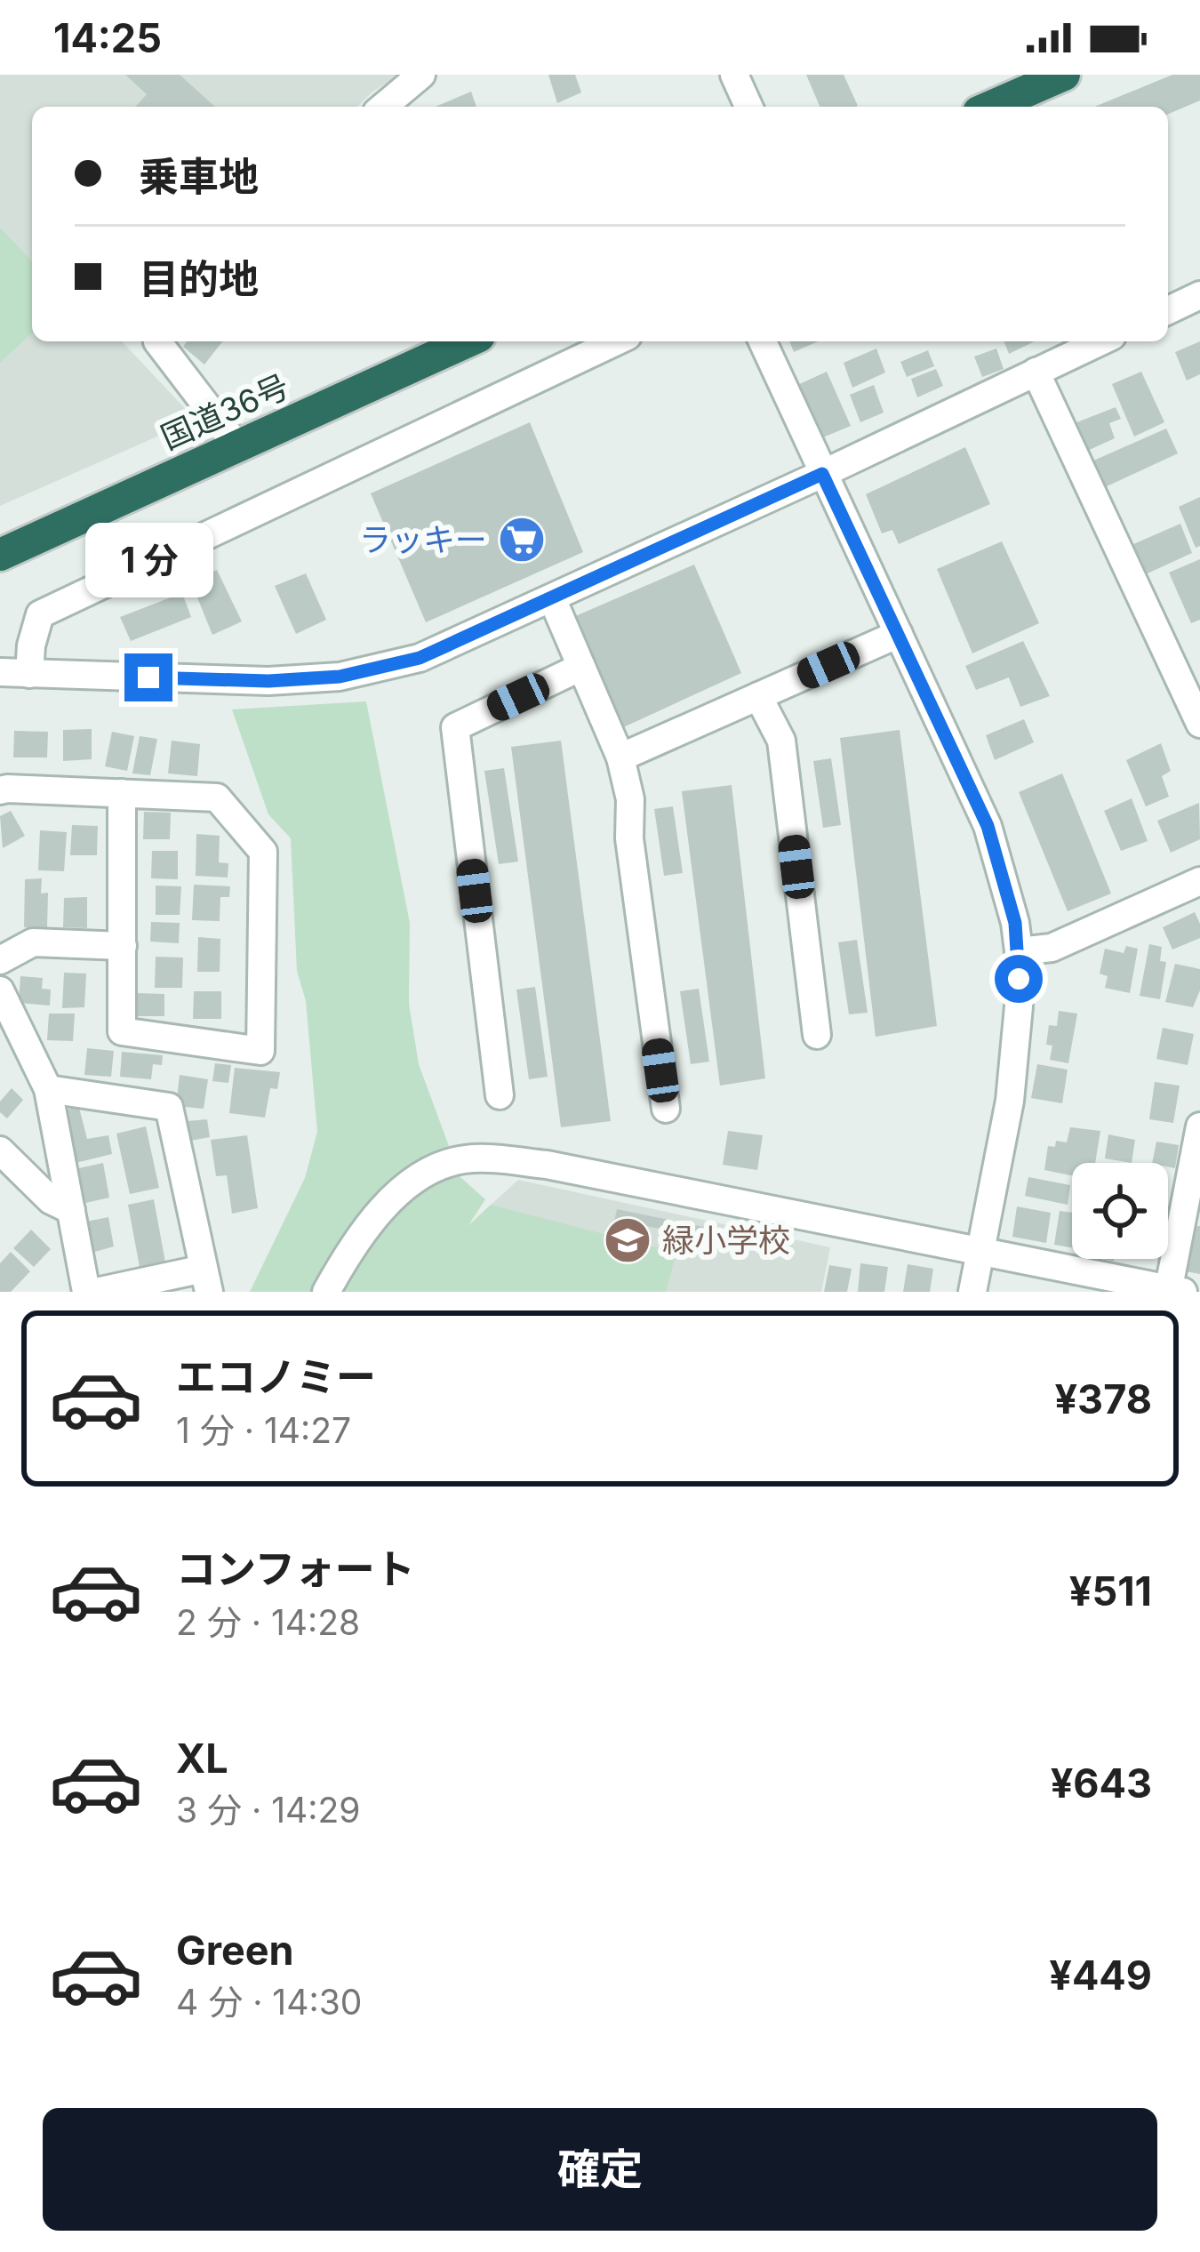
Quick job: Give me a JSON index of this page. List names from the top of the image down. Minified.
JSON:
{"streets":{"highway":["国道36号"]},"places":{"supermarket":["ラッキー"],"school or university":["緑小学校"]},"page":{"status":"14:25","banner":["乗車地","目的地"],"bubble":"1 分","list":[{"name":"エコノミー","note":"1 分 · 14:27","value":"¥378"},{"name":"コンフォート","note":"2 分 · 14:28","value":"¥511"},{"name":"XL","note":"3 分 · 14:29","value":"¥643"},{"name":"Green","note":"4 分 · 14:30","value":"¥449"}],"buttons":"確定"}}
